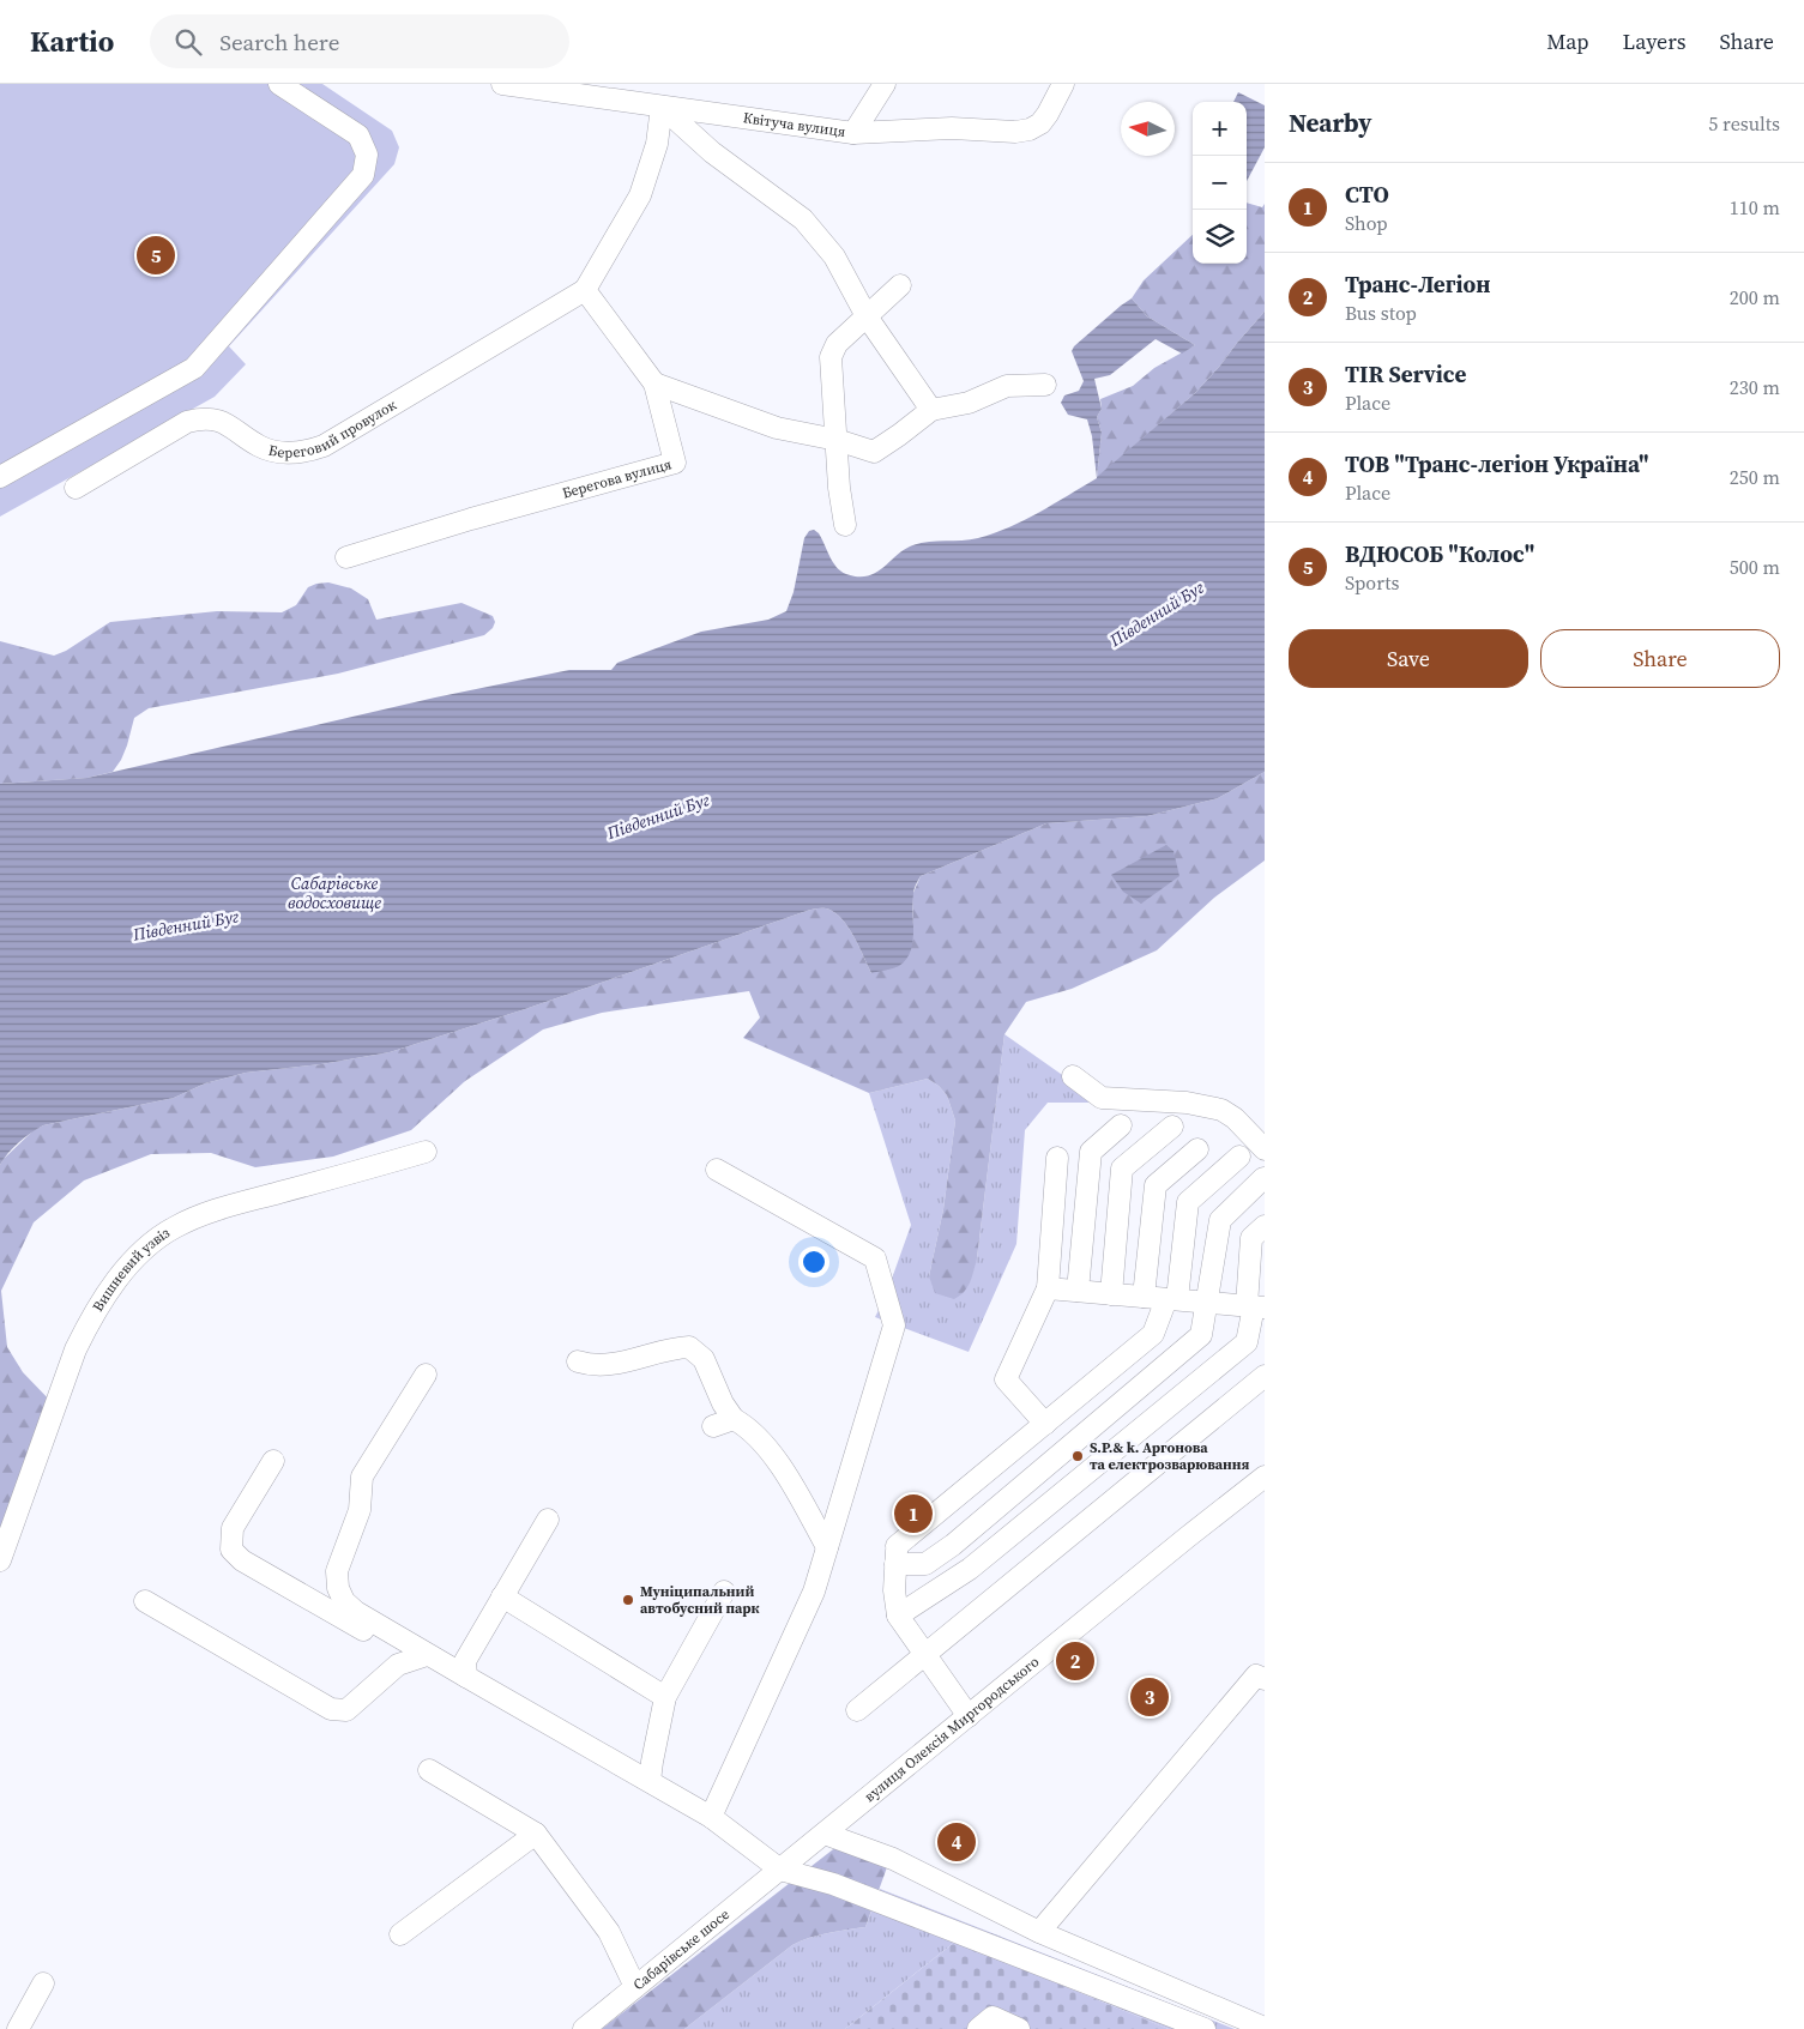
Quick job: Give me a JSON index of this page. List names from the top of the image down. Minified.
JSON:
{"streets":{"street":["Квітуча вулиця","Береговий провулок","Берегова вулиця","Вишневий узвіз","вулиця Олексія Миргородського","Сабарівське шосе"]},"crossings":[["Береговий провулок","Берегова вулиця"],["вулиця Олексія Миргородського","Сабарівське шосе"]],"water":["Південний Буг","Сабарівське водосховище"],"places":["S.P.& k. Аргонова та електрозварювання","Муніципальний автобусний парк"],"north":"left","page":{"header":"Kartio","search":"Search here","nav":["Map","Layers","Share"],"heading":["Nearby","5 results"],"map_buttons":["+","−"],"list":[{"mark":"1","name":"СТО","note":"Shop","value":"110 m"},{"mark":"2","name":"Транс-Легіон","note":"Bus stop","value":"200 m"},{"mark":"3","name":"TIR Service","note":"Place","value":"230 m"},{"mark":"4","name":"ТОВ \"Транс-легіон Україна\"","note":"Place","value":"250 m"},{"mark":"5","name":"ВДЮСОБ \"Колос\"","note":"Sports","value":"500 m"}],"pins":["5","1","2","3","4"],"buttons":["Save","Share"]}}
